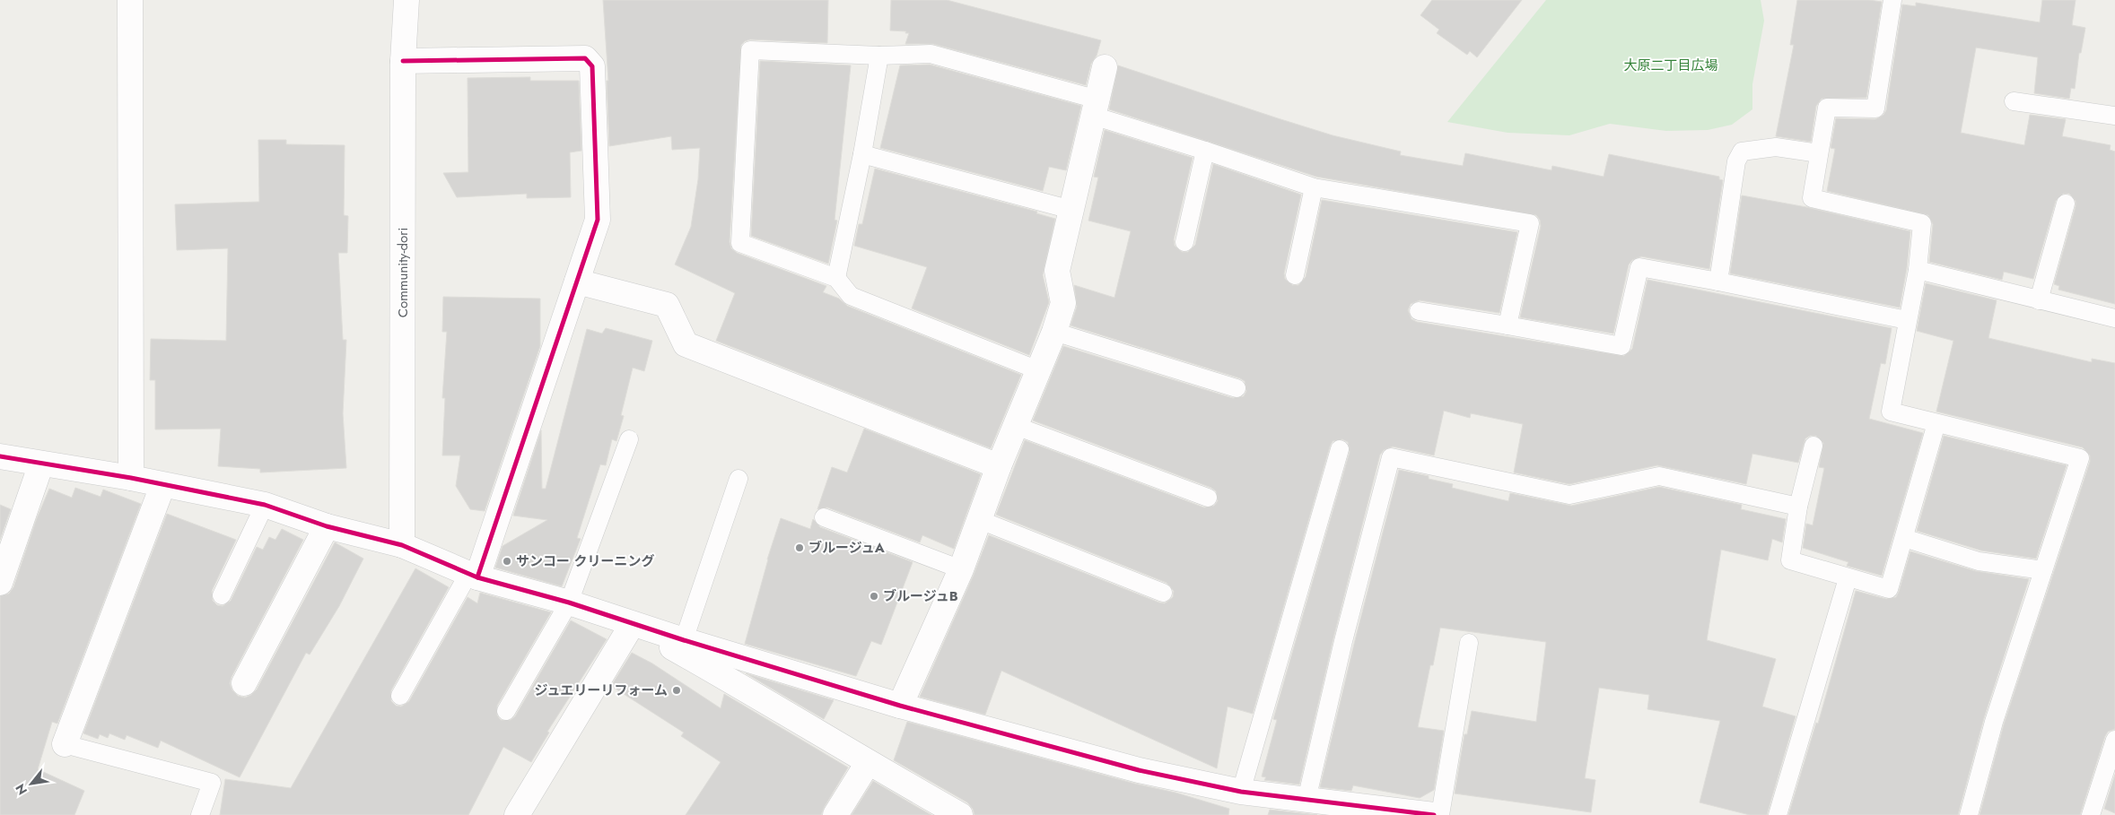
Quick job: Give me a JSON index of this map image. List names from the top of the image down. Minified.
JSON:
{"streets":{"street":["Community-dori"]},"parks":["大原二丁目広場"],"places":["ブルージュA","サンコー クリーニング","ブルージュB","ジュエリーリフォーム"],"north":"bottom left"}
